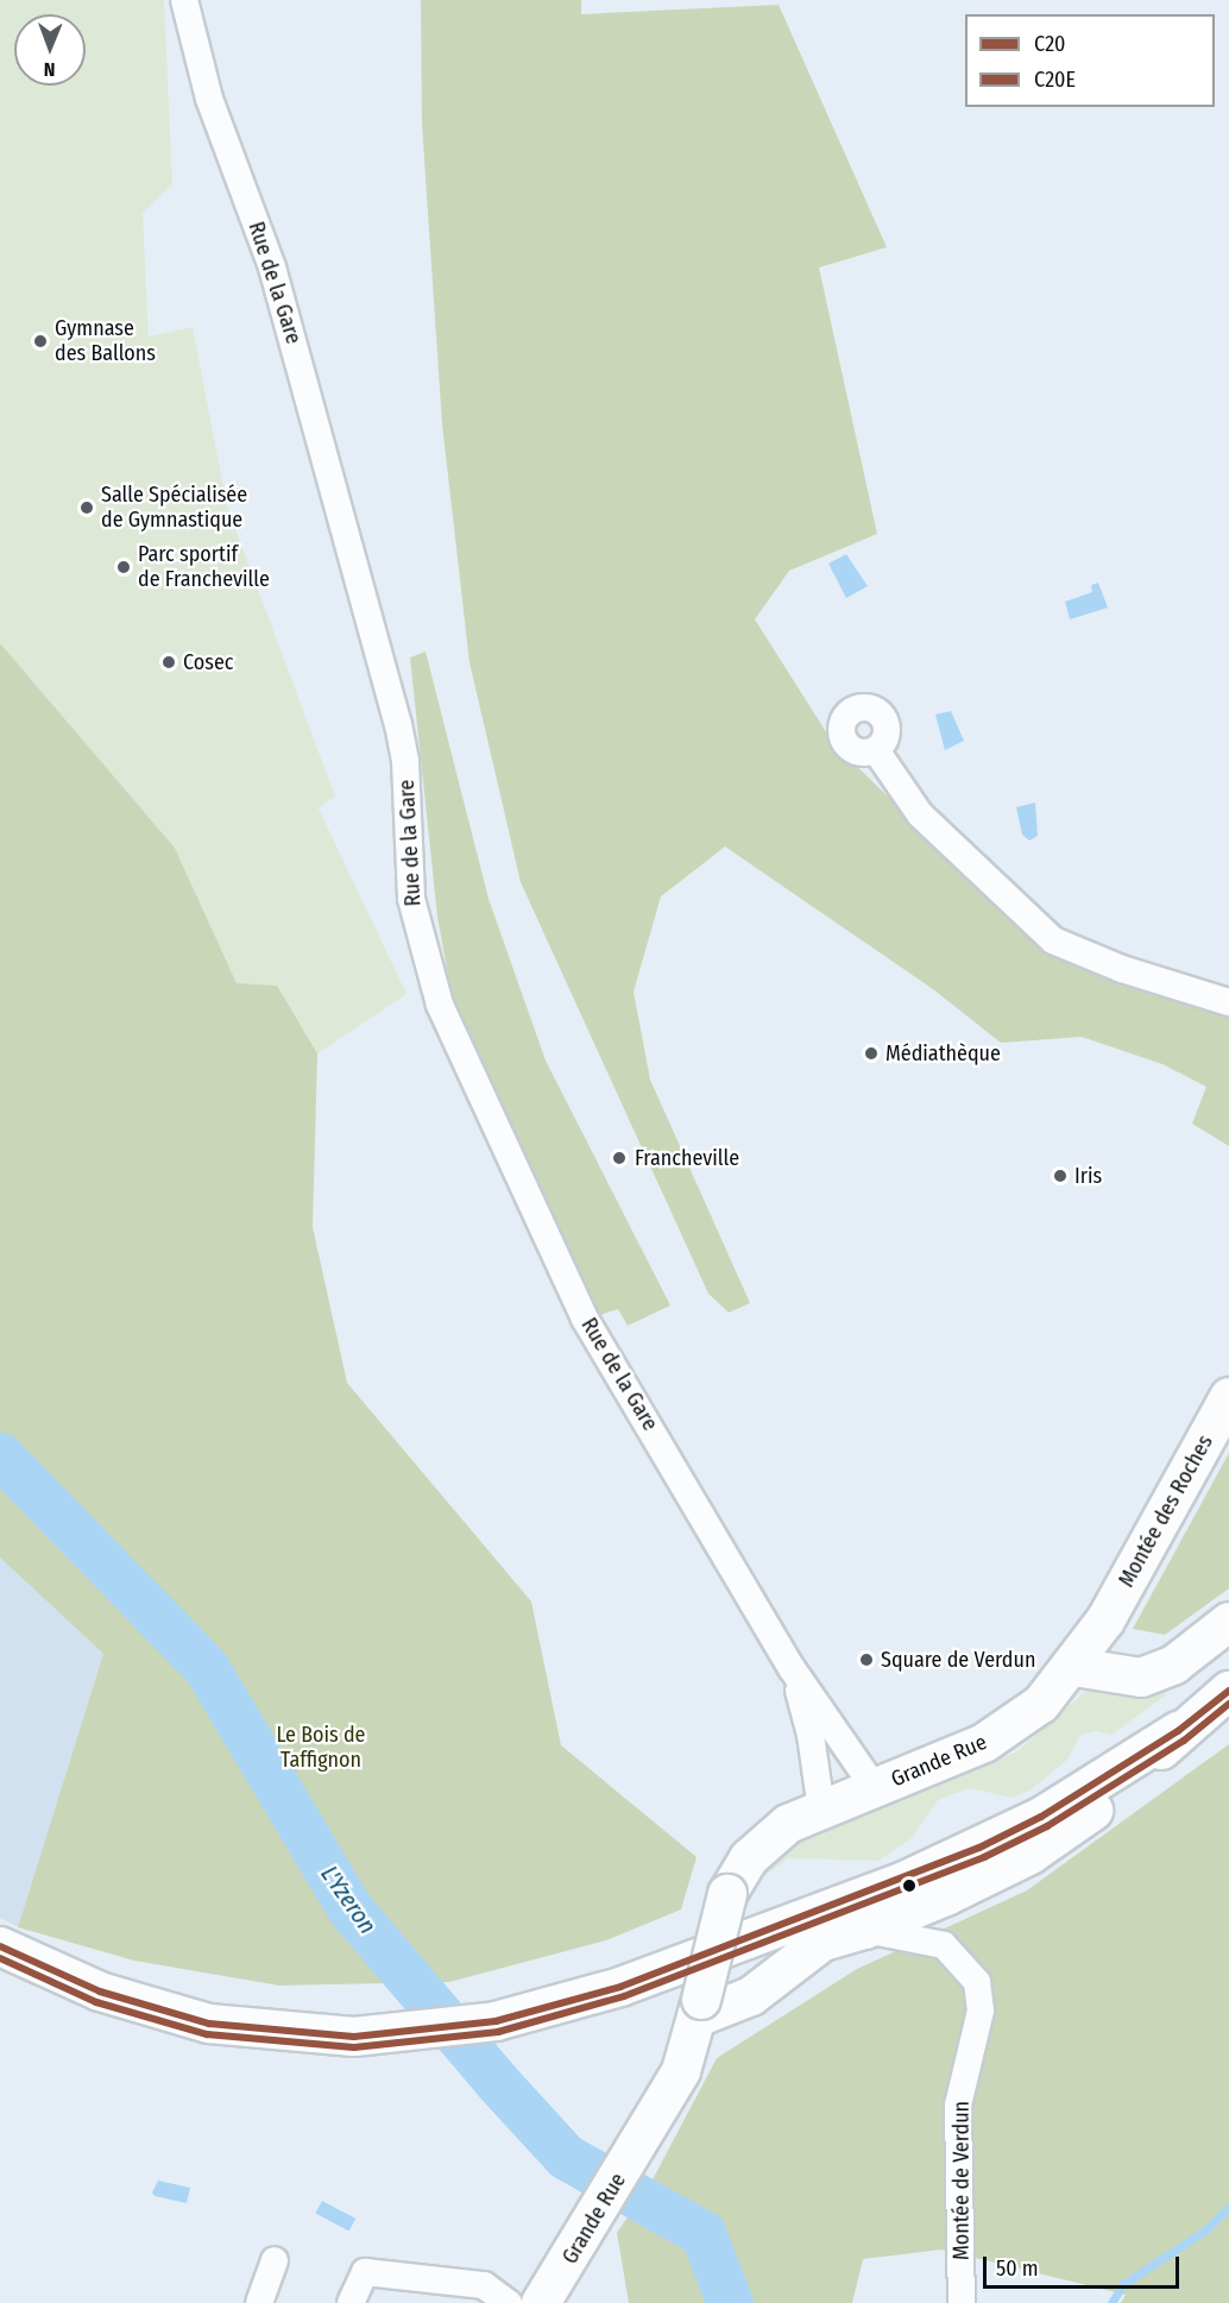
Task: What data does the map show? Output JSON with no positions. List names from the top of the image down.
{
  "streets": {
    "street": [
      "Rue de la Gare",
      "Montée des Roches",
      "Grande Rue",
      "Montée de Verdun"
    ]
  },
  "crossings": [
    ["Rue de la Gare", "Grande Rue"],
    ["Montée des Roches", "Grande Rue"]
  ],
  "water": ["L'Yzeron"],
  "parks": ["Le Bois de Taffignon"],
  "places": [
    "Gymnase des Ballons",
    "Salle Spécialisée de Gymnastique",
    "Parc sportif de Francheville",
    "Cosec",
    "Médiathèque",
    "Francheville",
    "Iris",
    "Square de Verdun"
  ],
  "lines": ["transit line C20", "transit line C20E"],
  "legend": ["C20", "C20E"],
  "scale_bar": "50 m",
  "north": "bottom"
}
